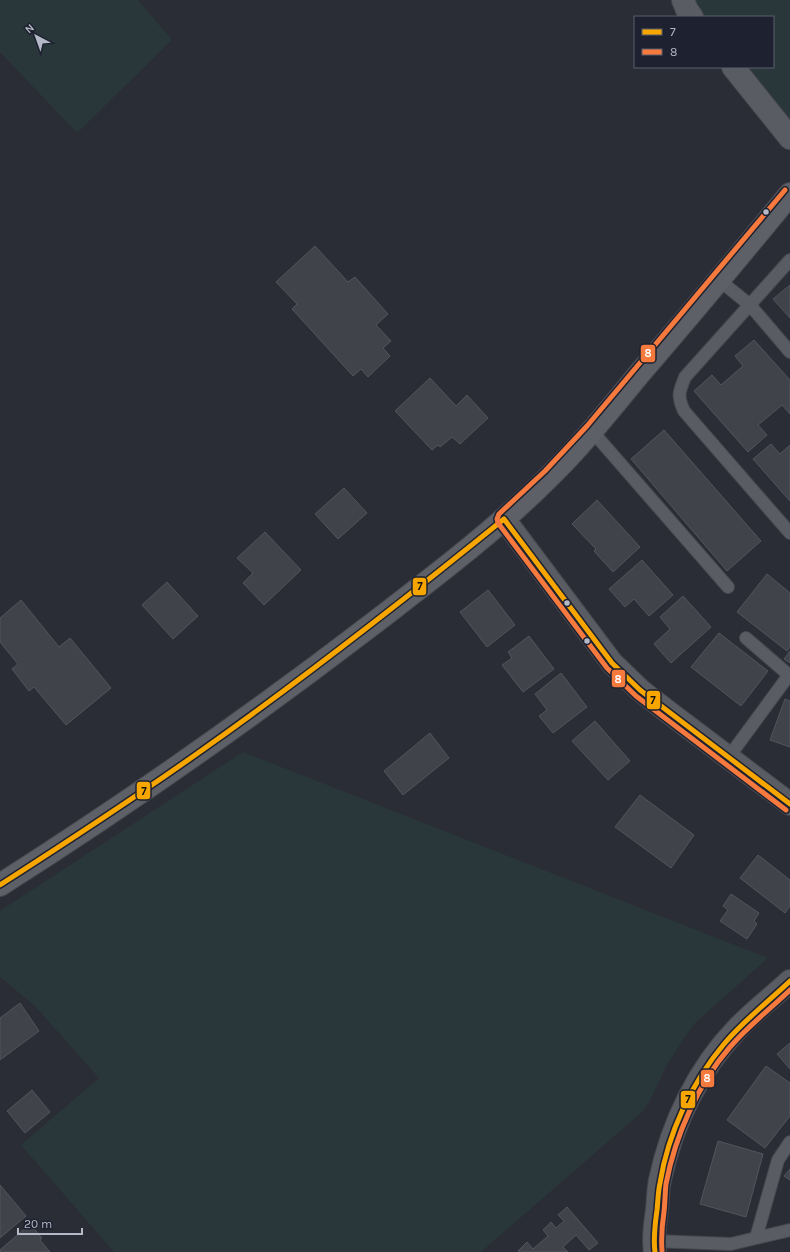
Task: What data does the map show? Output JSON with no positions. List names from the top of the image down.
{
  "lines": ["transit line 8", "transit line 7"],
  "legend": ["7", "8"],
  "scale_bar": "20 m",
  "north": "top left"
}
